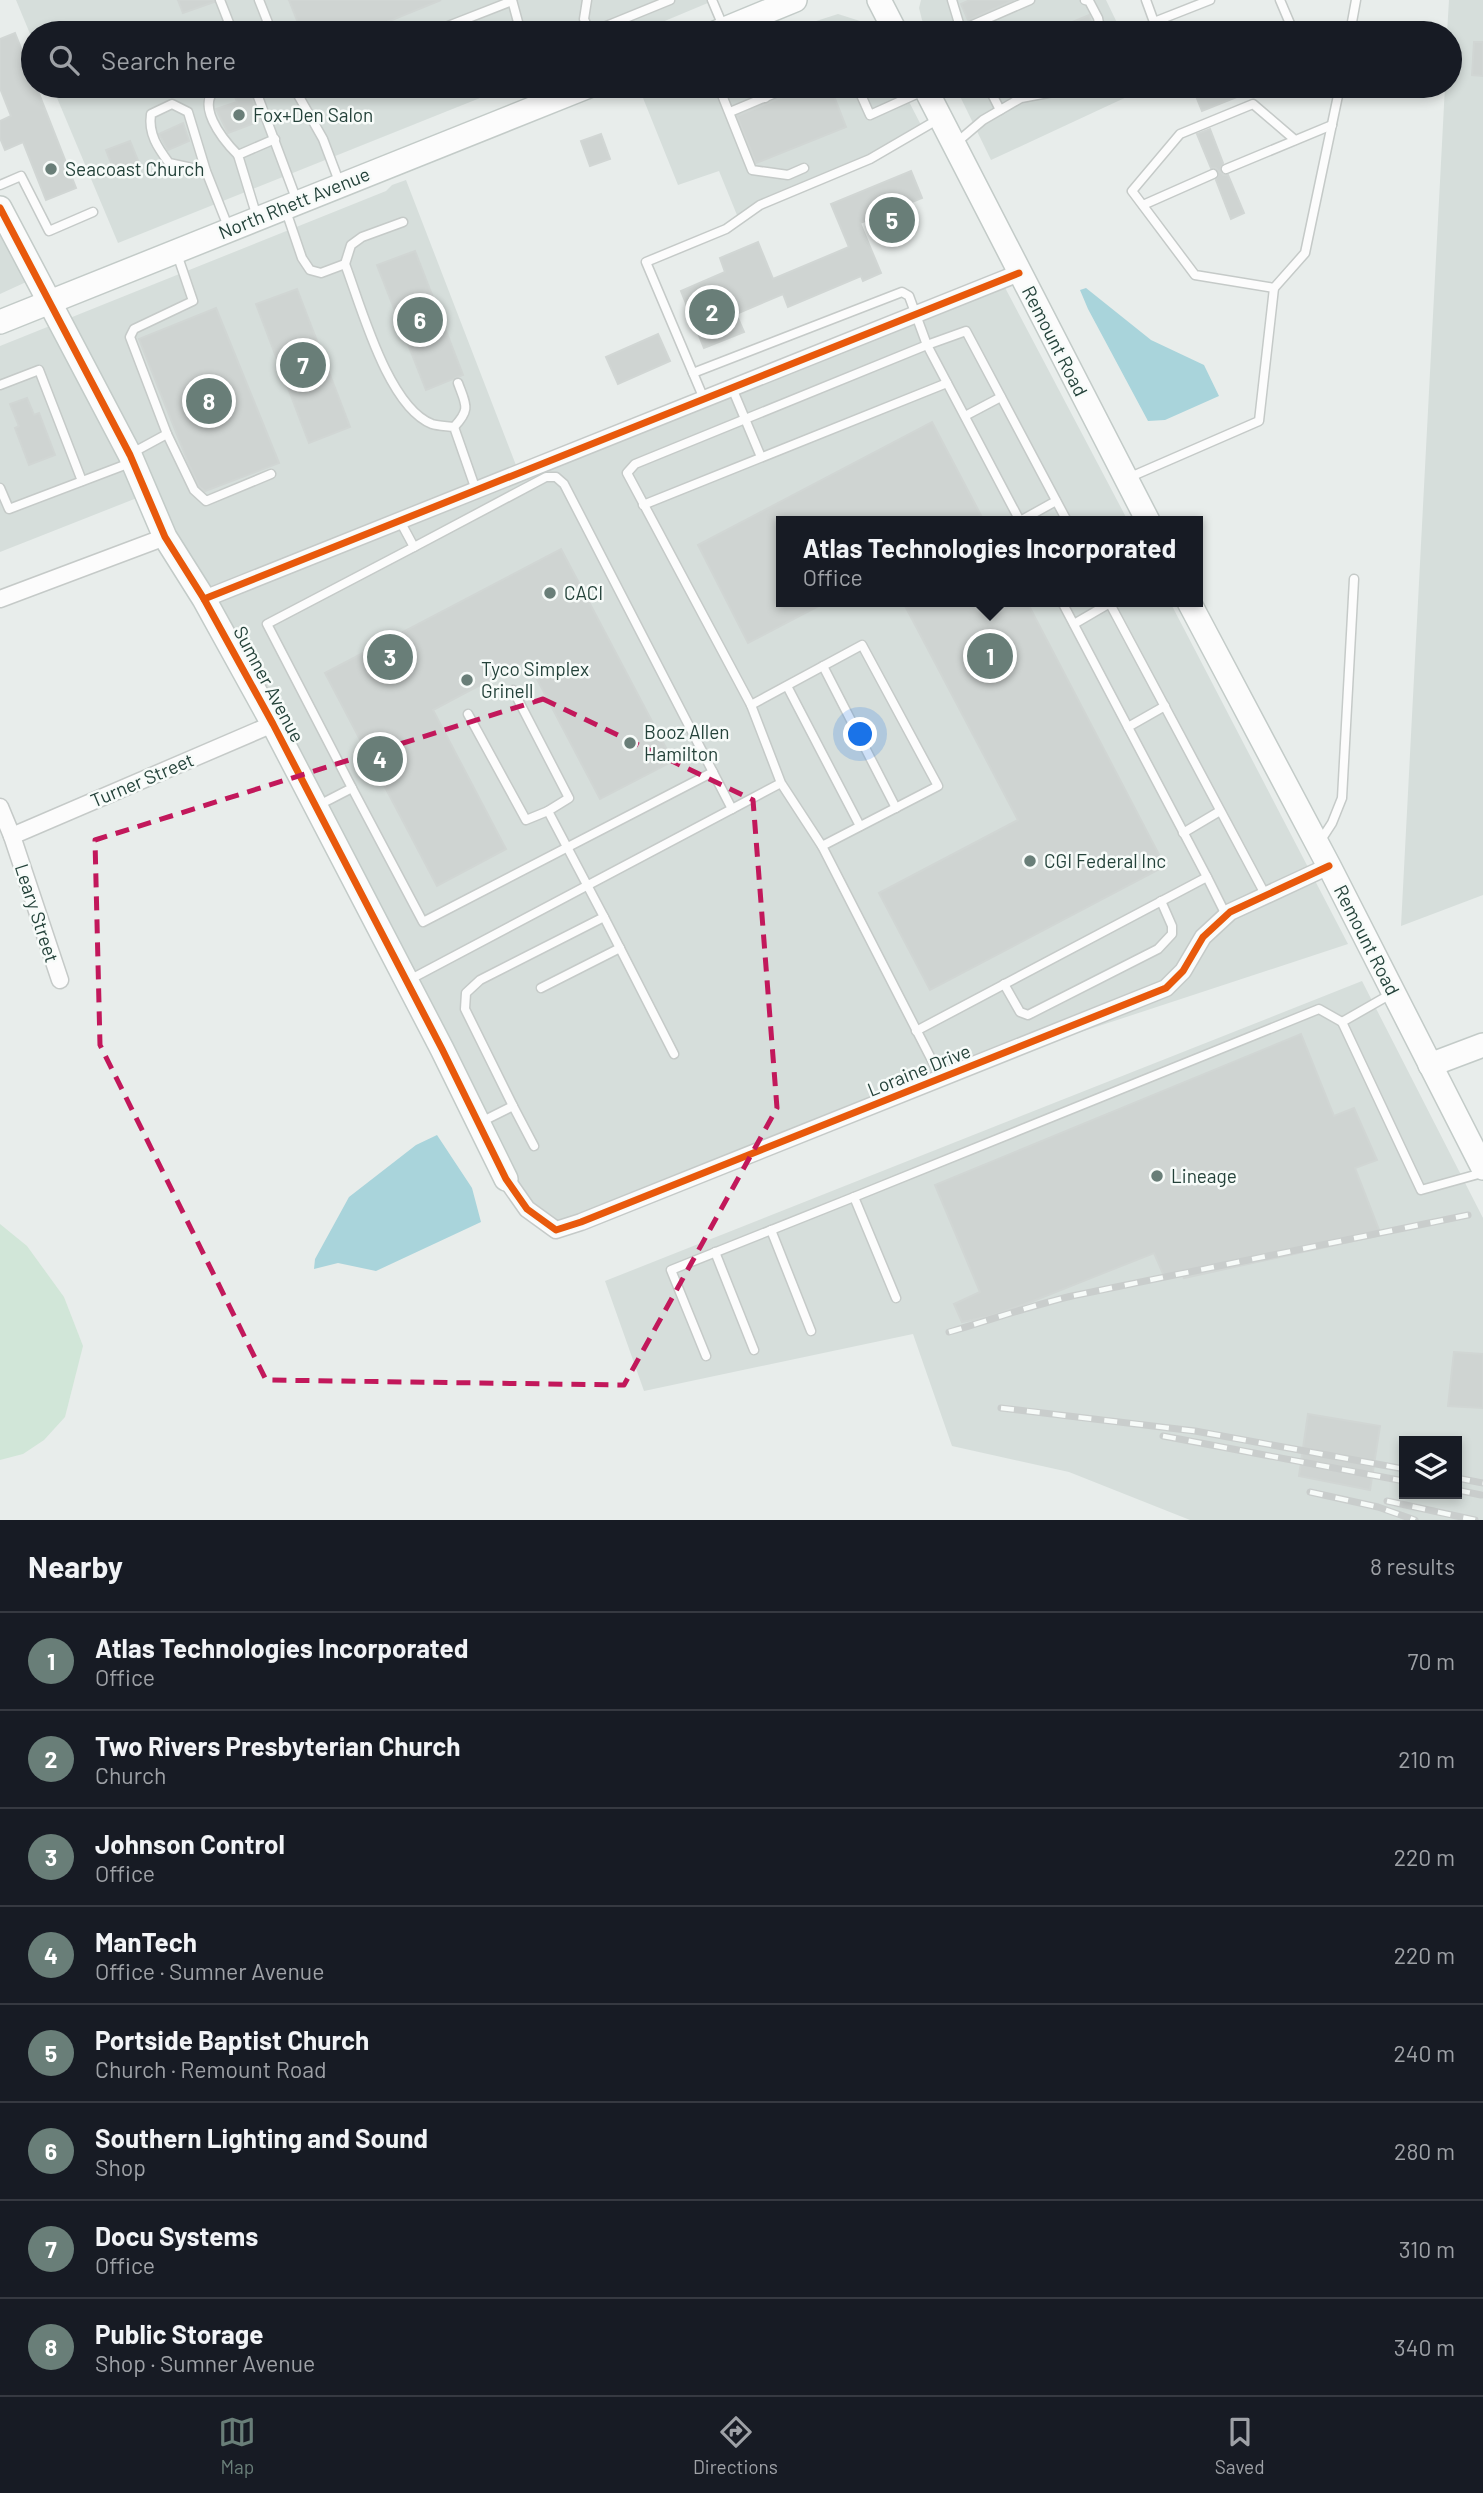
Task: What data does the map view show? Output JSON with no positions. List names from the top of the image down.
{
  "streets": {
    "main road": ["North Rhett Avenue", "Remount Road", "Sumner Avenue"],
    "street": ["Turner Street", "Leary Street", "Loraine Drive"]
  },
  "crossings": [
    ["North Rhett Avenue", "Sumner Avenue"],
    ["Remount Road", "Loraine Drive"],
    ["Sumner Avenue", "Turner Street"],
    ["Sumner Avenue", "Loraine Drive"],
    ["Turner Street", "Leary Street"]
  ],
  "places": [
    "Fox+Den Salon",
    "Seacoast Church",
    "CACI",
    "Tyco Simplex Grinell",
    "Booz Allen Hamilton",
    "CGI Federal Inc",
    "Lineage"
  ],
  "page": {
    "search": "Search here",
    "pins": [
      "5",
      "2",
      "6",
      "7",
      "8",
      "1",
      "3",
      "4"
    ],
    "popup": ["Atlas Technologies Incorporated", "Office"],
    "heading": ["Nearby", "8 results"],
    "list": [
      {
        "mark": "1",
        "name": "Atlas Technologies Incorporated",
        "note": "Office",
        "value": "70 m"
      },
      {
        "mark": "2",
        "name": "Two Rivers Presbyterian Church",
        "note": "Church",
        "value": "210 m"
      },
      {
        "mark": "3",
        "name": "Johnson Control",
        "note": "Office",
        "value": "220 m"
      },
      {
        "mark": "4",
        "name": "ManTech",
        "note": "Office · Sumner Avenue",
        "value": "220 m"
      },
      {
        "mark": "5",
        "name": "Portside Baptist Church",
        "note": "Church · Remount Road",
        "value": "240 m"
      },
      {
        "mark": "6",
        "name": "Southern Lighting and Sound",
        "note": "Shop",
        "value": "280 m"
      },
      {
        "mark": "7",
        "name": "Docu Systems",
        "note": "Office",
        "value": "310 m"
      },
      {
        "mark": "8",
        "name": "Public Storage",
        "note": "Shop · Sumner Avenue",
        "value": "340 m"
      }
    ],
    "nav": ["Map", "Directions", "Saved"]
  }
}
